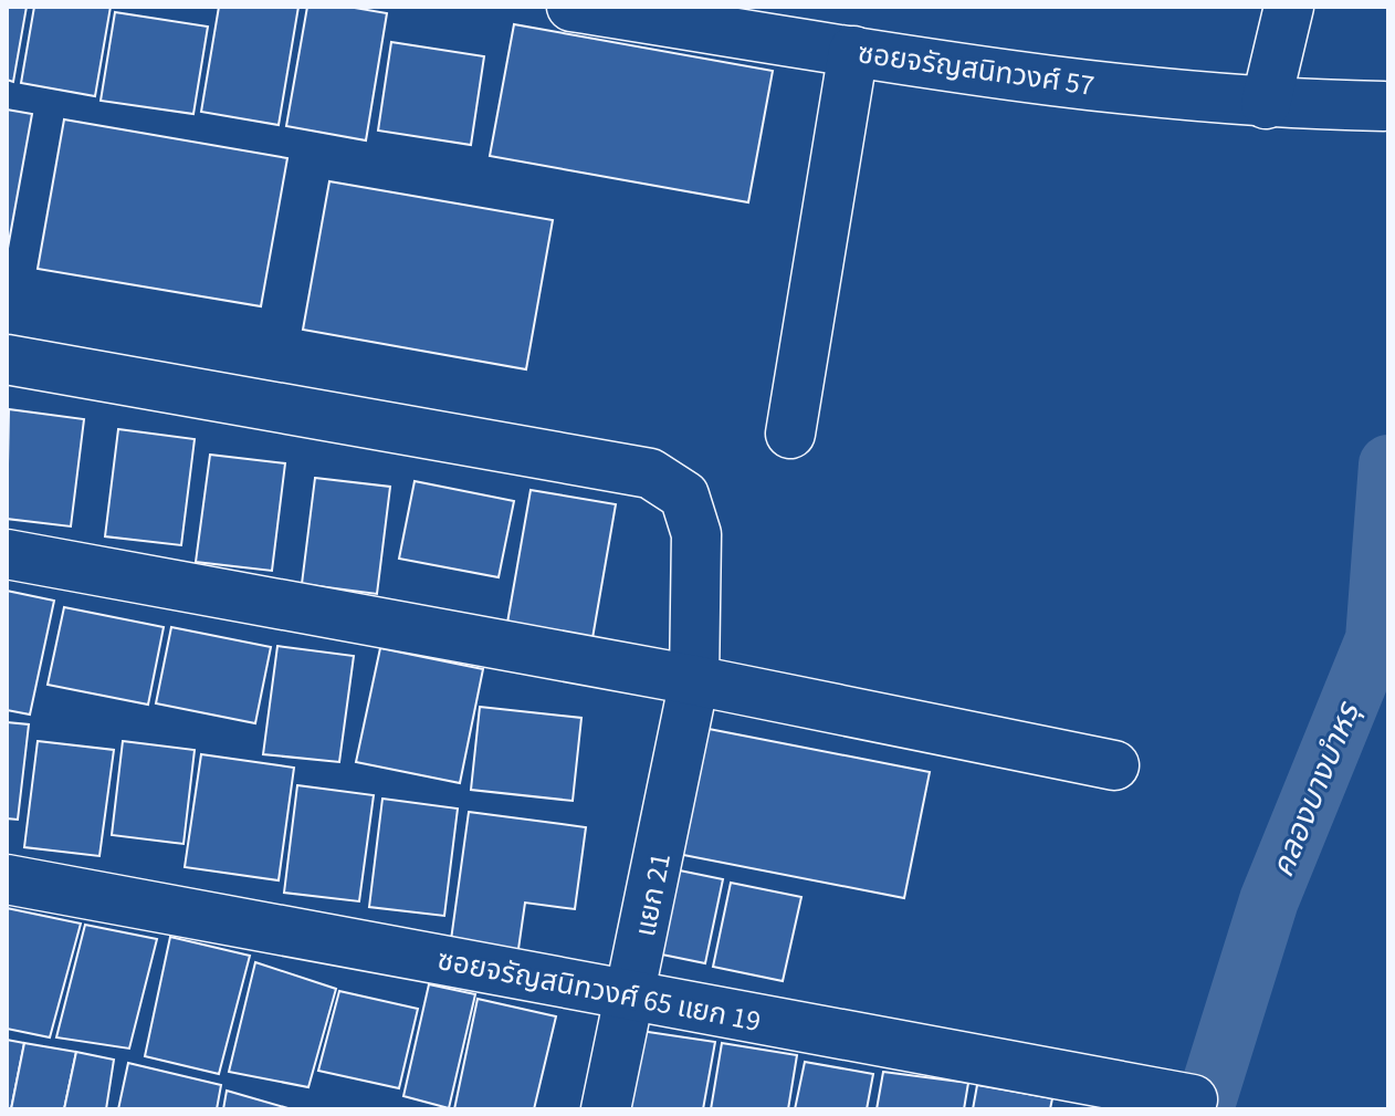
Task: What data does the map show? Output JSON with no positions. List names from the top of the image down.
{
  "streets": {
    "street": ["ซอยจรัญสนิทวงศ์ 57", "แยก 21", "ซอยจรัญสนิทวงศ์ 65 แยก 19"]
  },
  "crossings": [
    ["แยก 21", "ซอยจรัญสนิทวงศ์ 65 แยก 19"]
  ],
  "water": ["คลองบางบำหรุ"]
}
